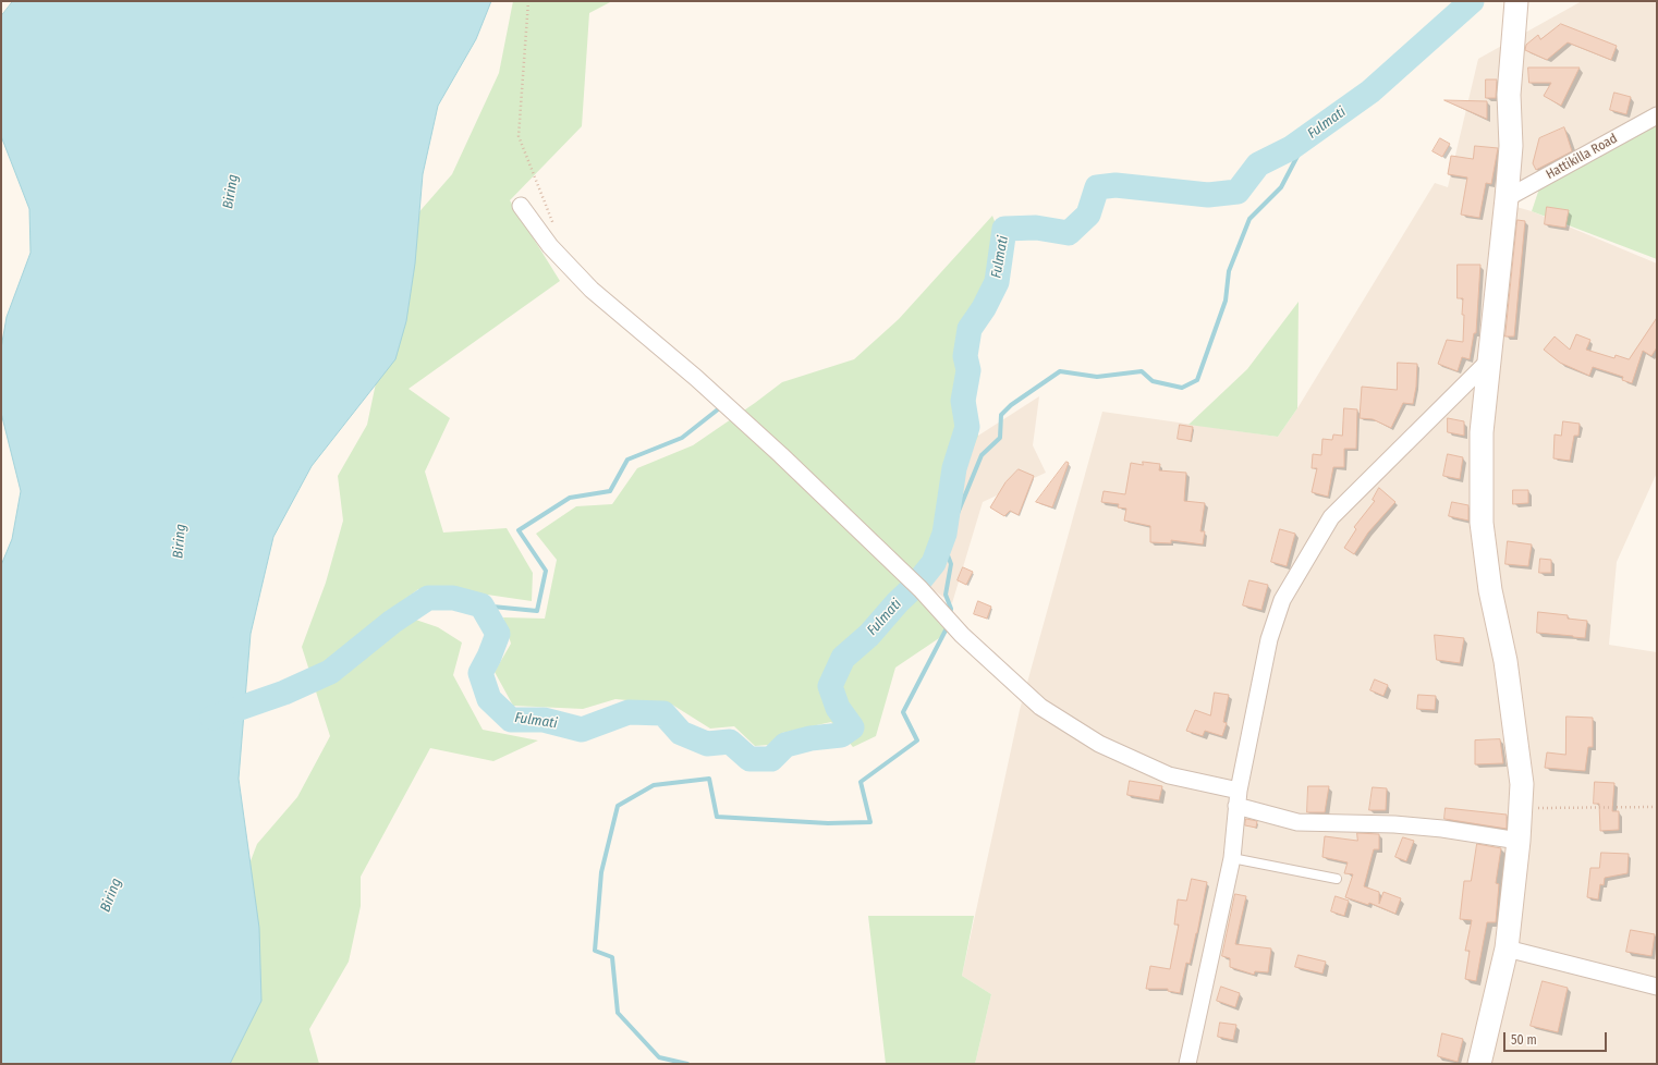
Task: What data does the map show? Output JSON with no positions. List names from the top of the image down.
{
  "streets": {
    "street": ["Hattikilla Road"]
  },
  "water": ["Fulmati", "Biring"],
  "scale_bar": "50 m"
}
